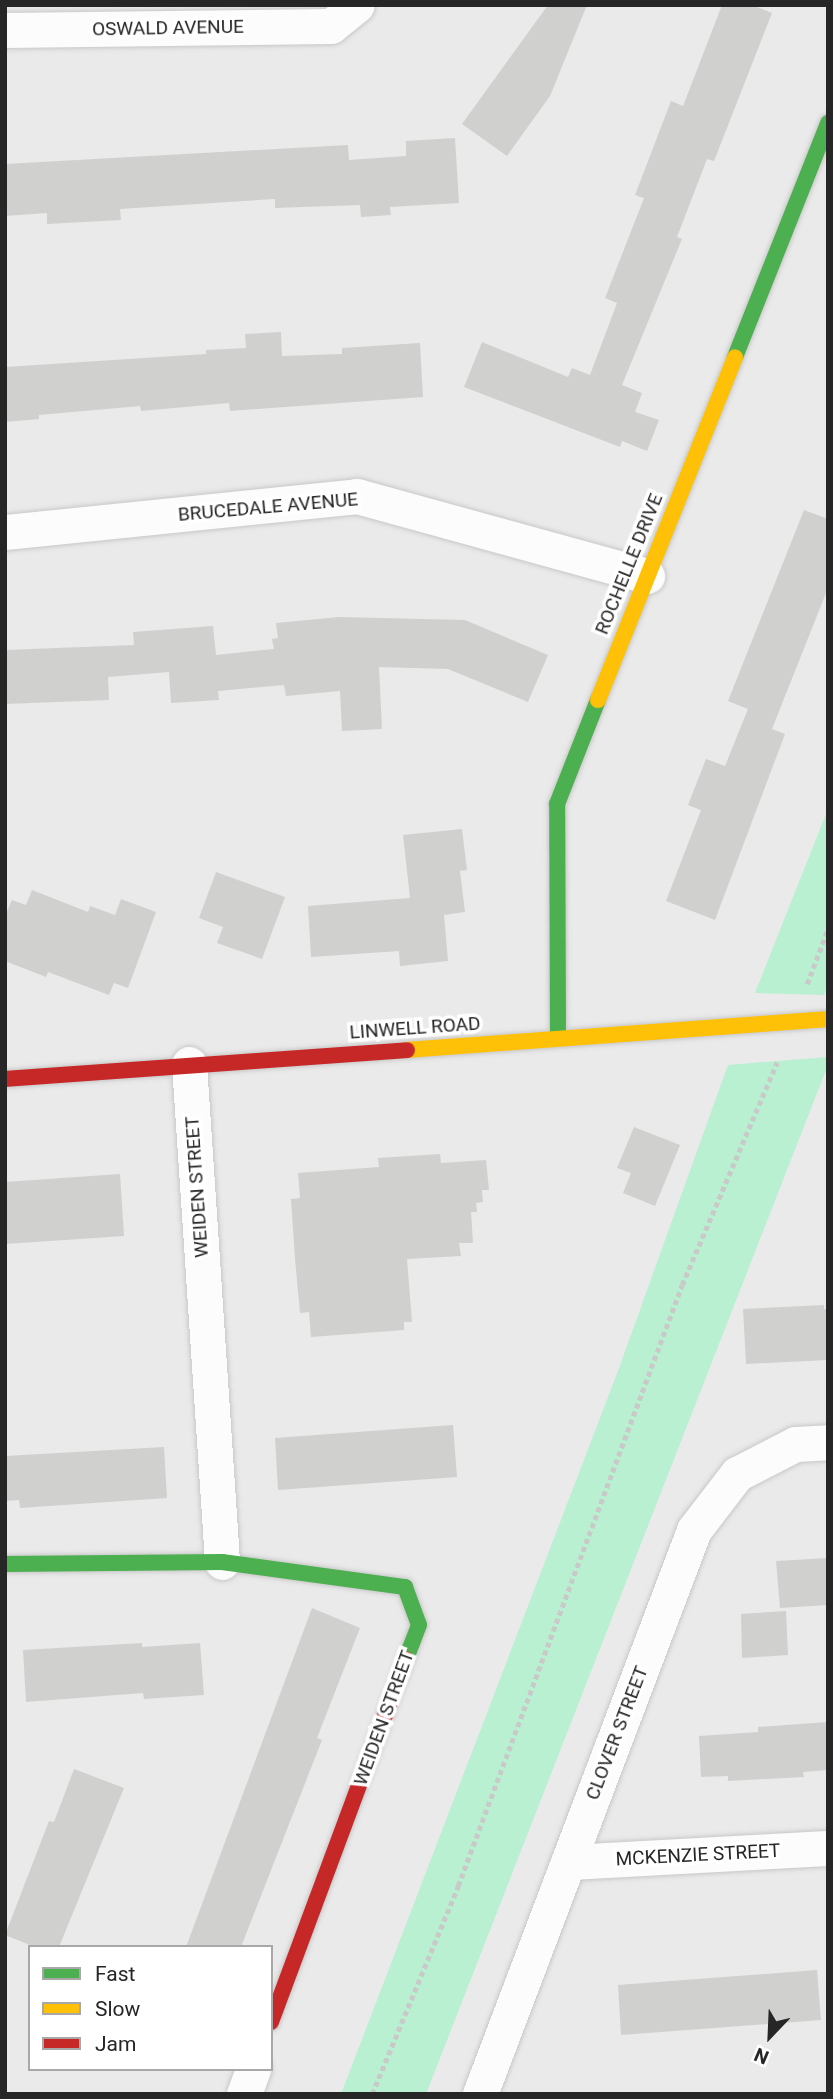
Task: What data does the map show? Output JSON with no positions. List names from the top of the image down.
{
  "streets": {
    "street": [
      "OSWALD AVENUE",
      "BRUCEDALE AVENUE",
      "ROCHELLE DRIVE",
      "LINWELL ROAD",
      "WEIDEN STREET",
      "CLOVER STREET",
      "MCKENZIE STREET"
    ]
  },
  "crossings": [
    ["BRUCEDALE AVENUE", "ROCHELLE DRIVE"],
    ["ROCHELLE DRIVE", "LINWELL ROAD"],
    ["LINWELL ROAD", "WEIDEN STREET"],
    ["CLOVER STREET", "MCKENZIE STREET"]
  ],
  "legend": ["Fast", "Slow", "Jam"],
  "north": "bottom left"
}
